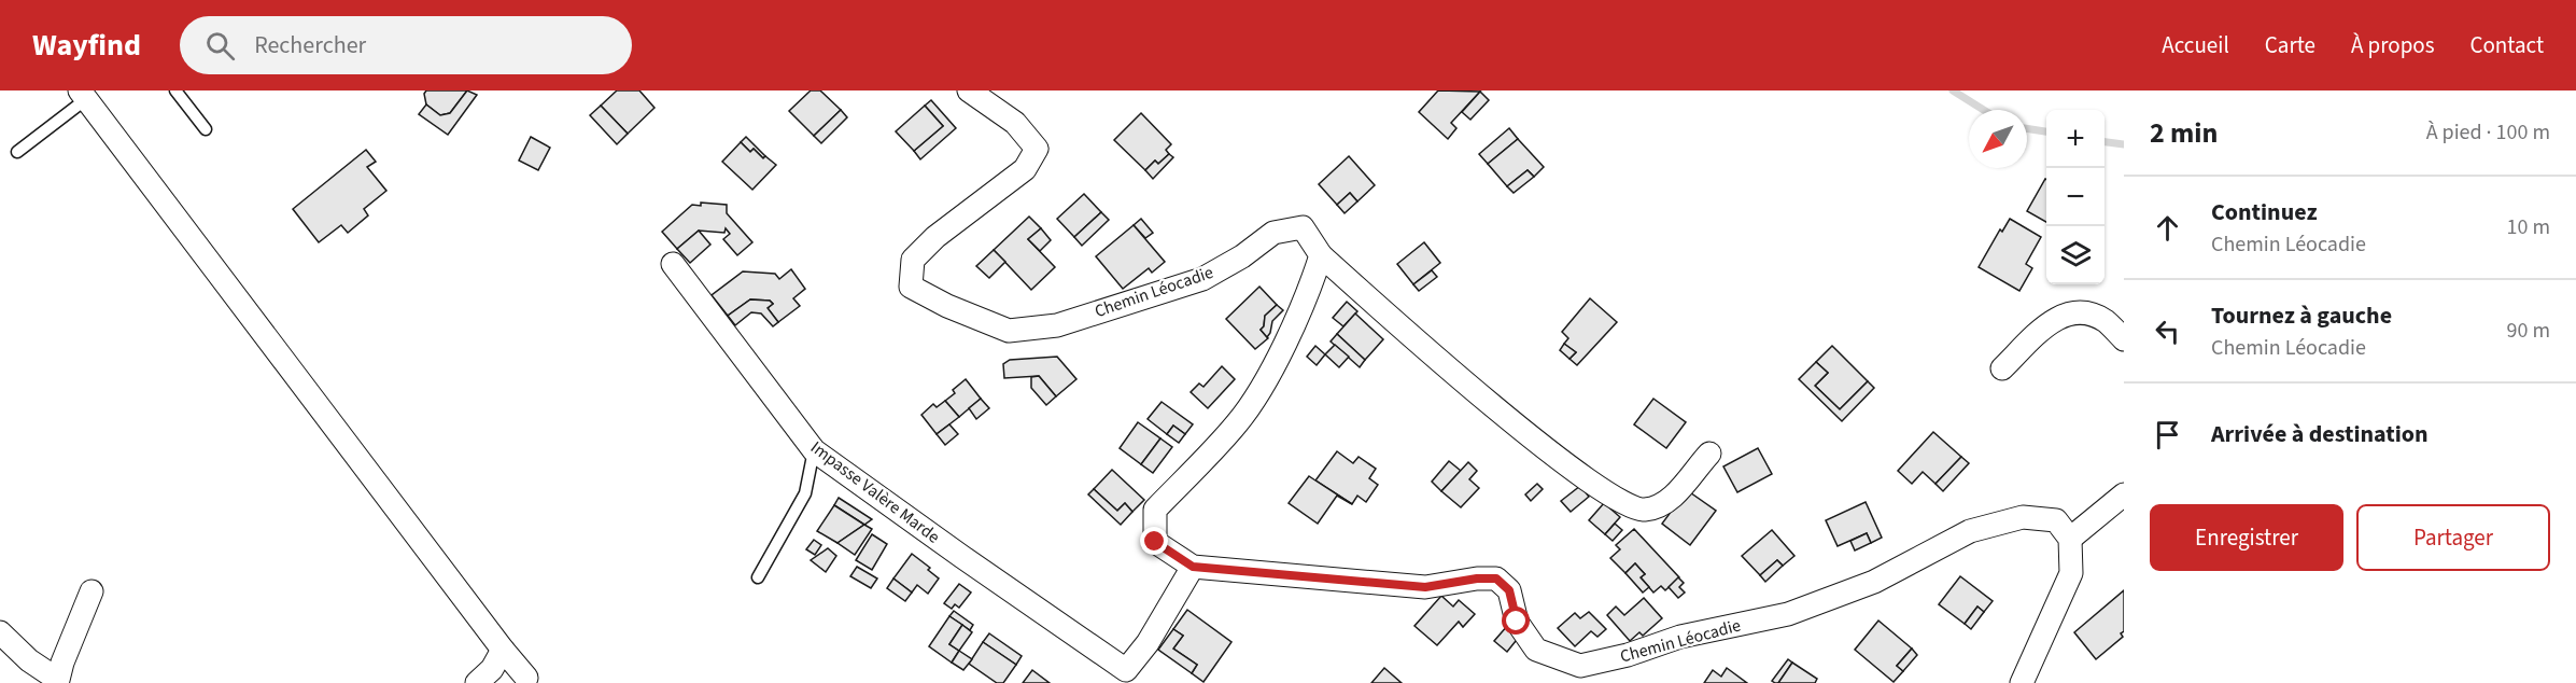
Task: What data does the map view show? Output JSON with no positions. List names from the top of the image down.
{
  "streets": {
    "street": ["Chemin Léocadie", "Impasse Valère Marde"]
  },
  "crossings": [
    ["Chemin Léocadie", "Impasse Valère Marde"]
  ],
  "north": "bottom left",
  "page": {
    "header": "Wayfind",
    "search": "Rechercher",
    "nav": [
      "Accueil",
      "Carte",
      "À propos",
      "Contact"
    ],
    "heading": ["2 min", "À pied · 100 m"],
    "map_buttons": ["+", "−"],
    "list": [
      ["Continuez", "Chemin Léocadie", "10 m"],
      ["Tournez à gauche", "Chemin Léocadie", "90 m"],
      "Arrivée à destination"
    ],
    "buttons": ["Enregistrer", "Partager"]
  }
}
